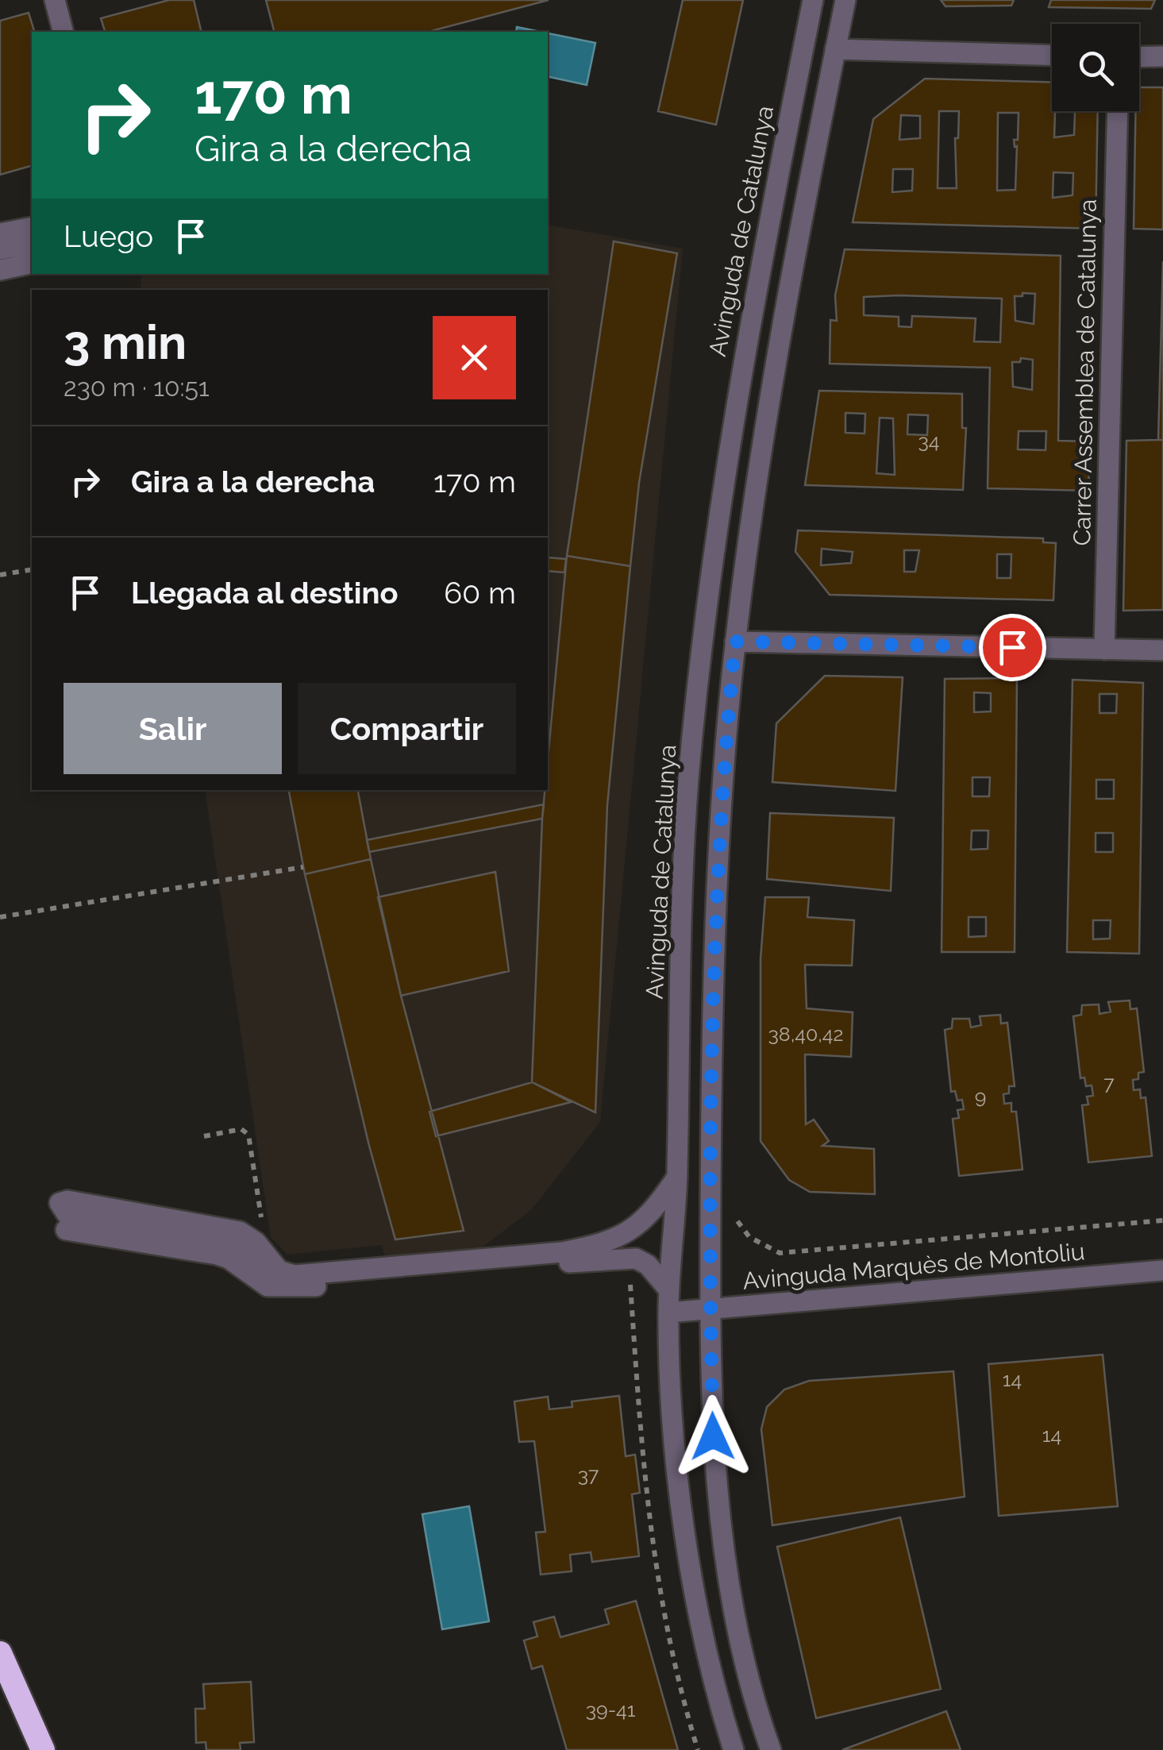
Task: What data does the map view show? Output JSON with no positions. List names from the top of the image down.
{
  "streets": {
    "street": ["Avinguda de Catalunya", "Carrer Assemblea de Catalunya", "Avinguda Marquès de Montoliu"]
  },
  "crossings": [
    ["Avinguda de Catalunya", "Avinguda Marquès de Montoliu"]
  ],
  "house_numbers": [
    "34",
    "38,40,42",
    "7",
    "9",
    "14",
    "14",
    "37",
    "39-41"
  ],
  "page": {
    "turn": ["170 m", "Gira a la derecha"],
    "then": "Luego",
    "heading": ["3 min", "230 m · 10:51"],
    "list": [
      {
        "name": "Gira a la derecha",
        "value": "170 m"
      },
      {
        "name": "Llegada al destino",
        "value": "60 m"
      }
    ],
    "buttons": ["Salir", "Compartir"]
  }
}
